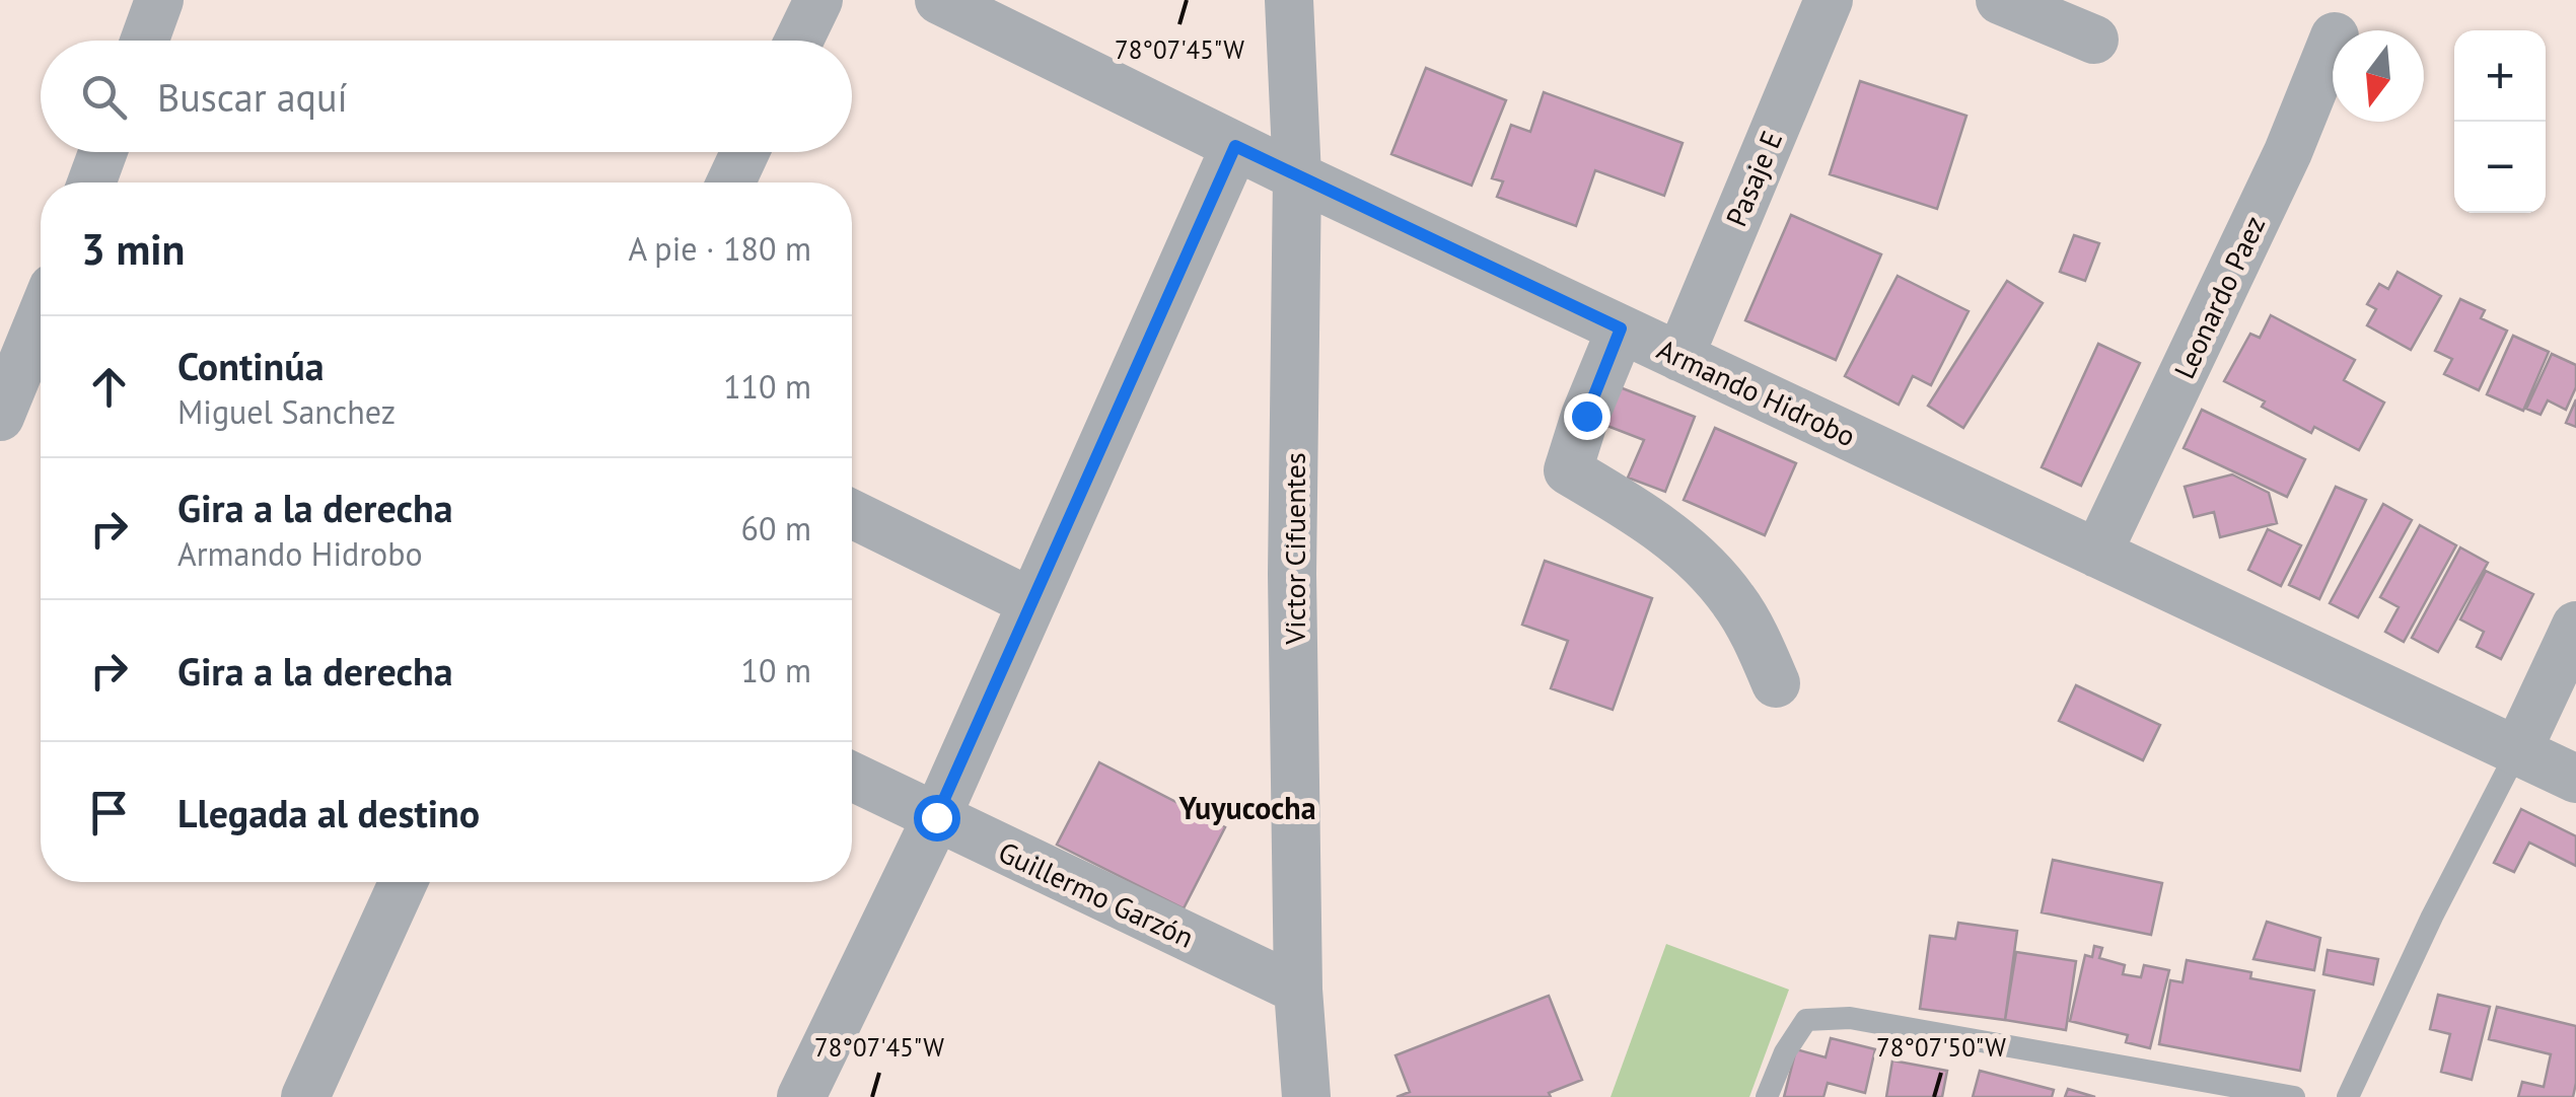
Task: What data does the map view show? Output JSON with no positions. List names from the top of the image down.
{
  "streets": {
    "street": [
      "Pasaje E",
      "Leonardo Paez",
      "Armando Hidrobo",
      "Victor Cifuentes",
      "Guillermo Garzón"
    ]
  },
  "crossings": [
    ["Pasaje E", "Armando Hidrobo"],
    ["Leonardo Paez", "Armando Hidrobo"],
    ["Armando Hidrobo", "Victor Cifuentes"],
    ["Victor Cifuentes", "Guillermo Garzón"]
  ],
  "districts": ["Yuyucocha"],
  "north": "bottom",
  "page": {
    "map_buttons": ["+", "−"],
    "search": "Buscar aquí",
    "heading": ["3 min", "A pie · 180 m"],
    "list": [
      ["Continúa", "Miguel Sanchez", "110 m"],
      ["Gira a la derecha", "Armando Hidrobo", "60 m"],
      ["Gira a la derecha", "10 m"],
      "Llegada al destino"
    ]
  },
  "coordinates": ["78°07'45\"W", "78°07'50\"W"]
}
